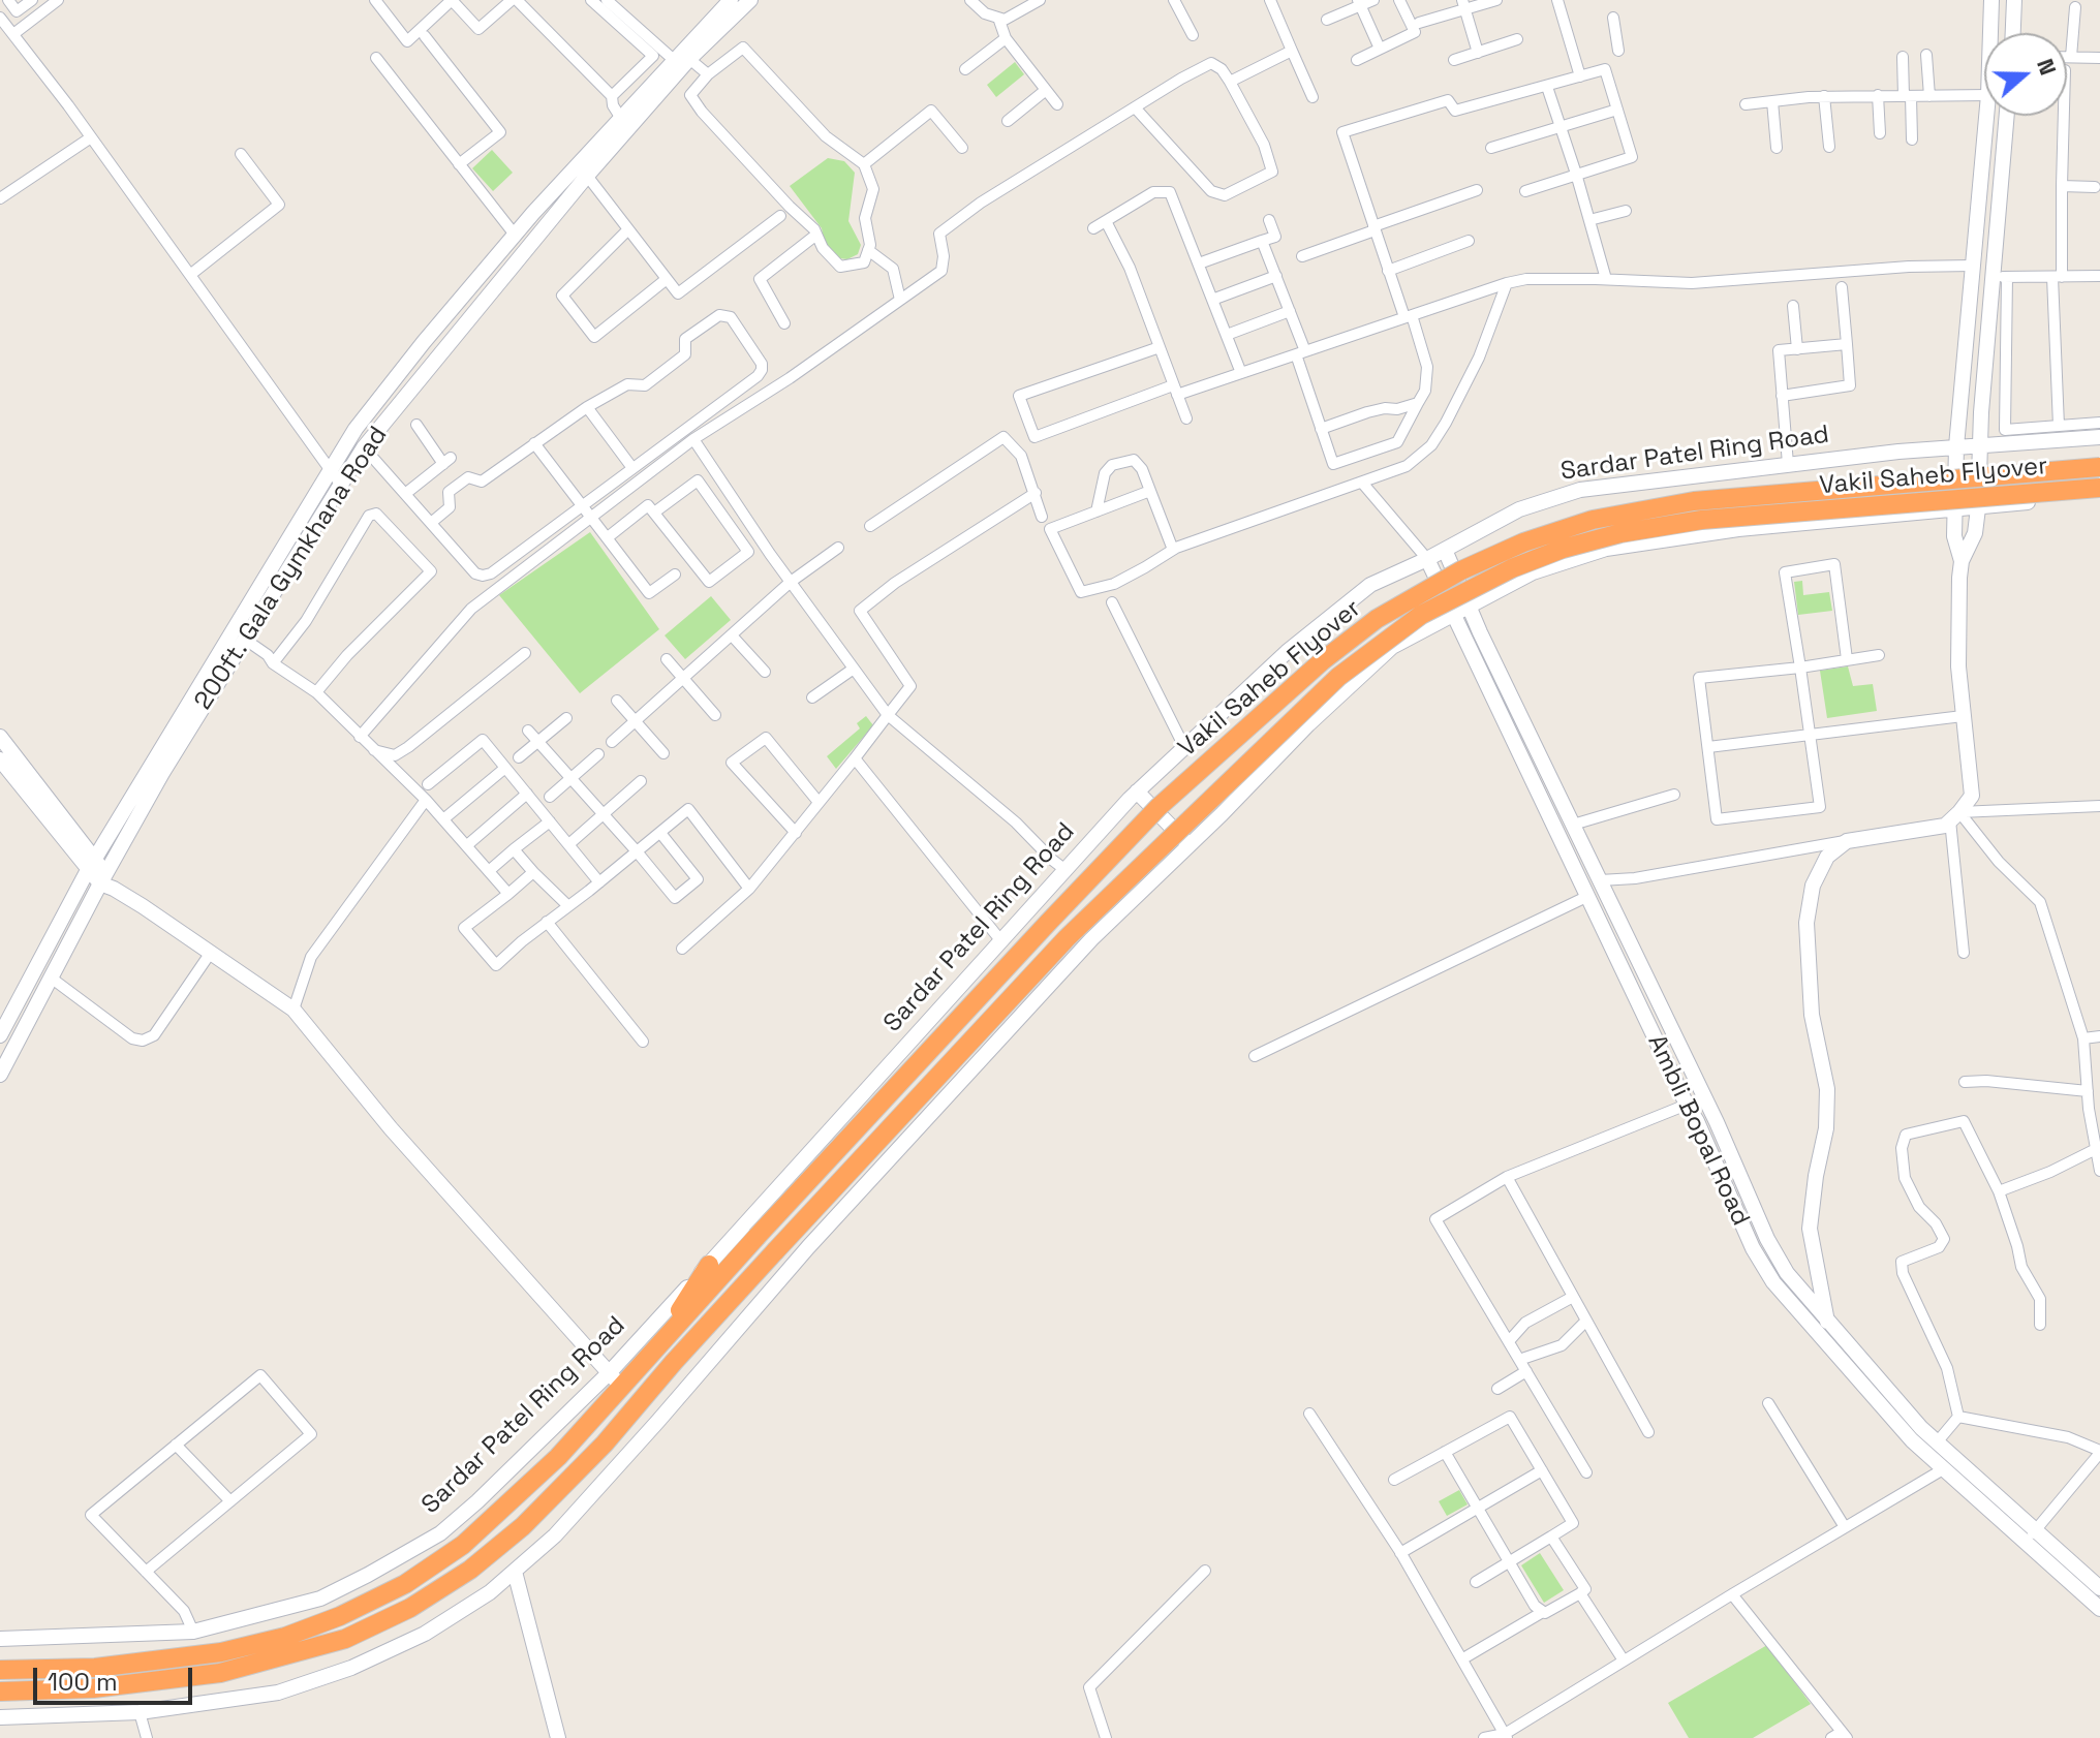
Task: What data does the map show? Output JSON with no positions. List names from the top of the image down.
{
  "streets": {
    "highway": ["Sardar Patel Ring Road", "Vakil Saheb Flyover"],
    "street": ["200ft. Gala Gymkhana Road", "Ambli Bopal Road"]
  },
  "crossings": [
    ["Sardar Patel Ring Road", "Vakil Saheb Flyover"],
    ["Sardar Patel Ring Road", "Ambli Bopal Road"]
  ],
  "scale_bar": "100 m",
  "north": "right"
}
